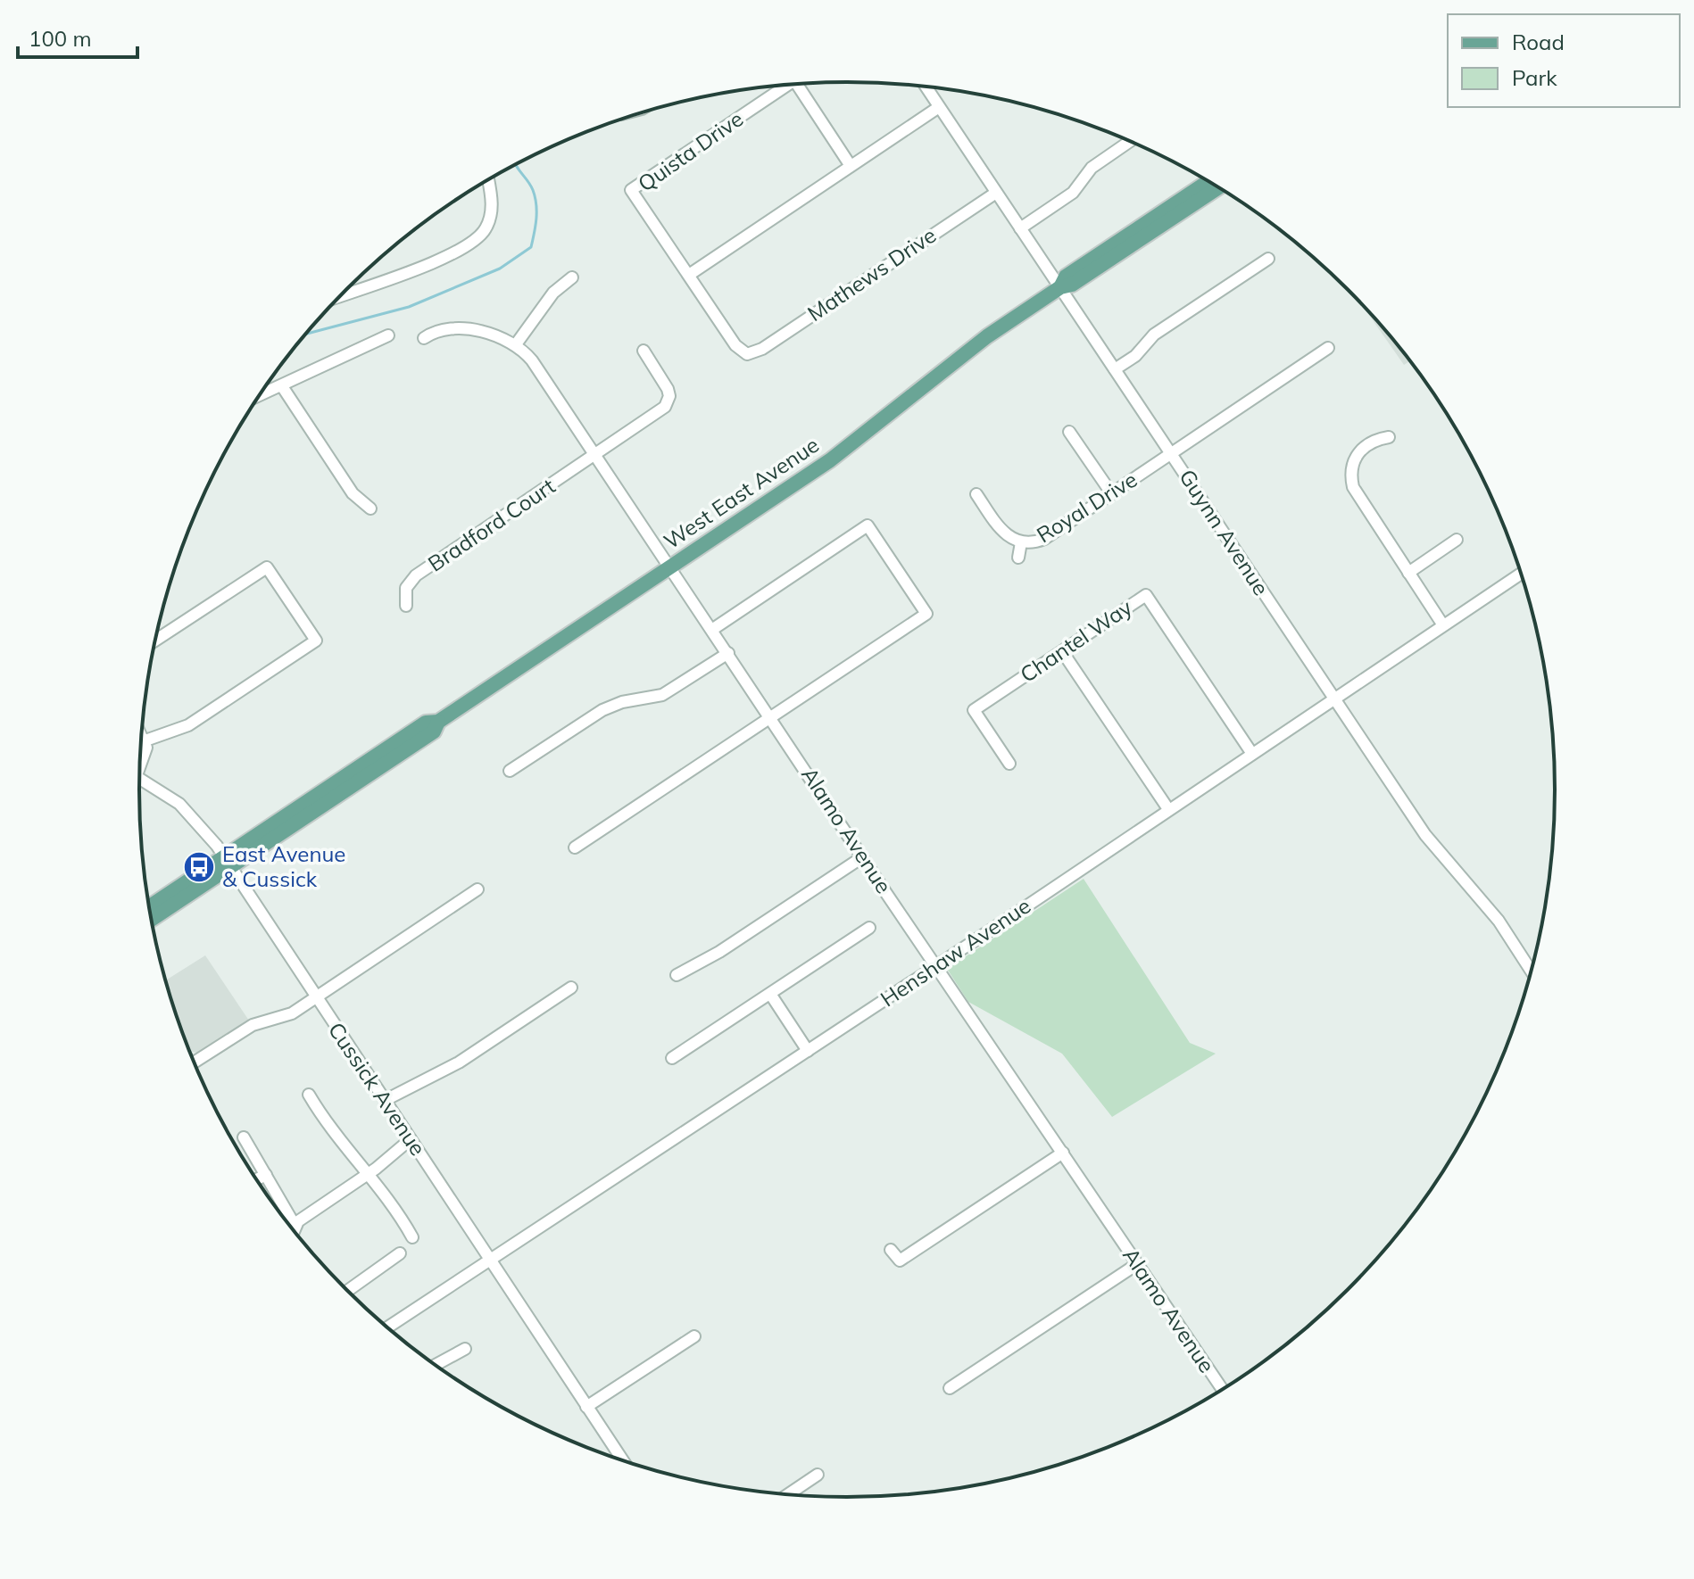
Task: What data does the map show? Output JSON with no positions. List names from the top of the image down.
{
  "streets": {
    "main road": ["West East Avenue"],
    "street": [
      "Quista Drive",
      "Mathews Drive",
      "Royal Drive",
      "Bradford Court",
      "Guynn Avenue",
      "Chantel Way",
      "Alamo Avenue",
      "Henshaw Avenue",
      "Cussick Avenue"
    ]
  },
  "crossings": [
    ["Quista Drive", "Mathews Drive"],
    ["Mathews Drive", "Guynn Avenue"],
    ["West East Avenue", "Guynn Avenue"],
    ["West East Avenue", "Alamo Avenue"],
    ["West East Avenue", "Cussick Avenue"],
    ["Royal Drive", "Guynn Avenue"],
    ["Bradford Court", "Alamo Avenue"],
    ["Guynn Avenue", "Henshaw Avenue"],
    ["Chantel Way", "Henshaw Avenue"],
    ["Alamo Avenue", "Henshaw Avenue"],
    ["Henshaw Avenue", "Cussick Avenue"]
  ],
  "places": {
    "bus stop": ["East Avenue & Cussick"]
  },
  "legend": ["Road", "Park"],
  "scale_bar": "100 m"
}
